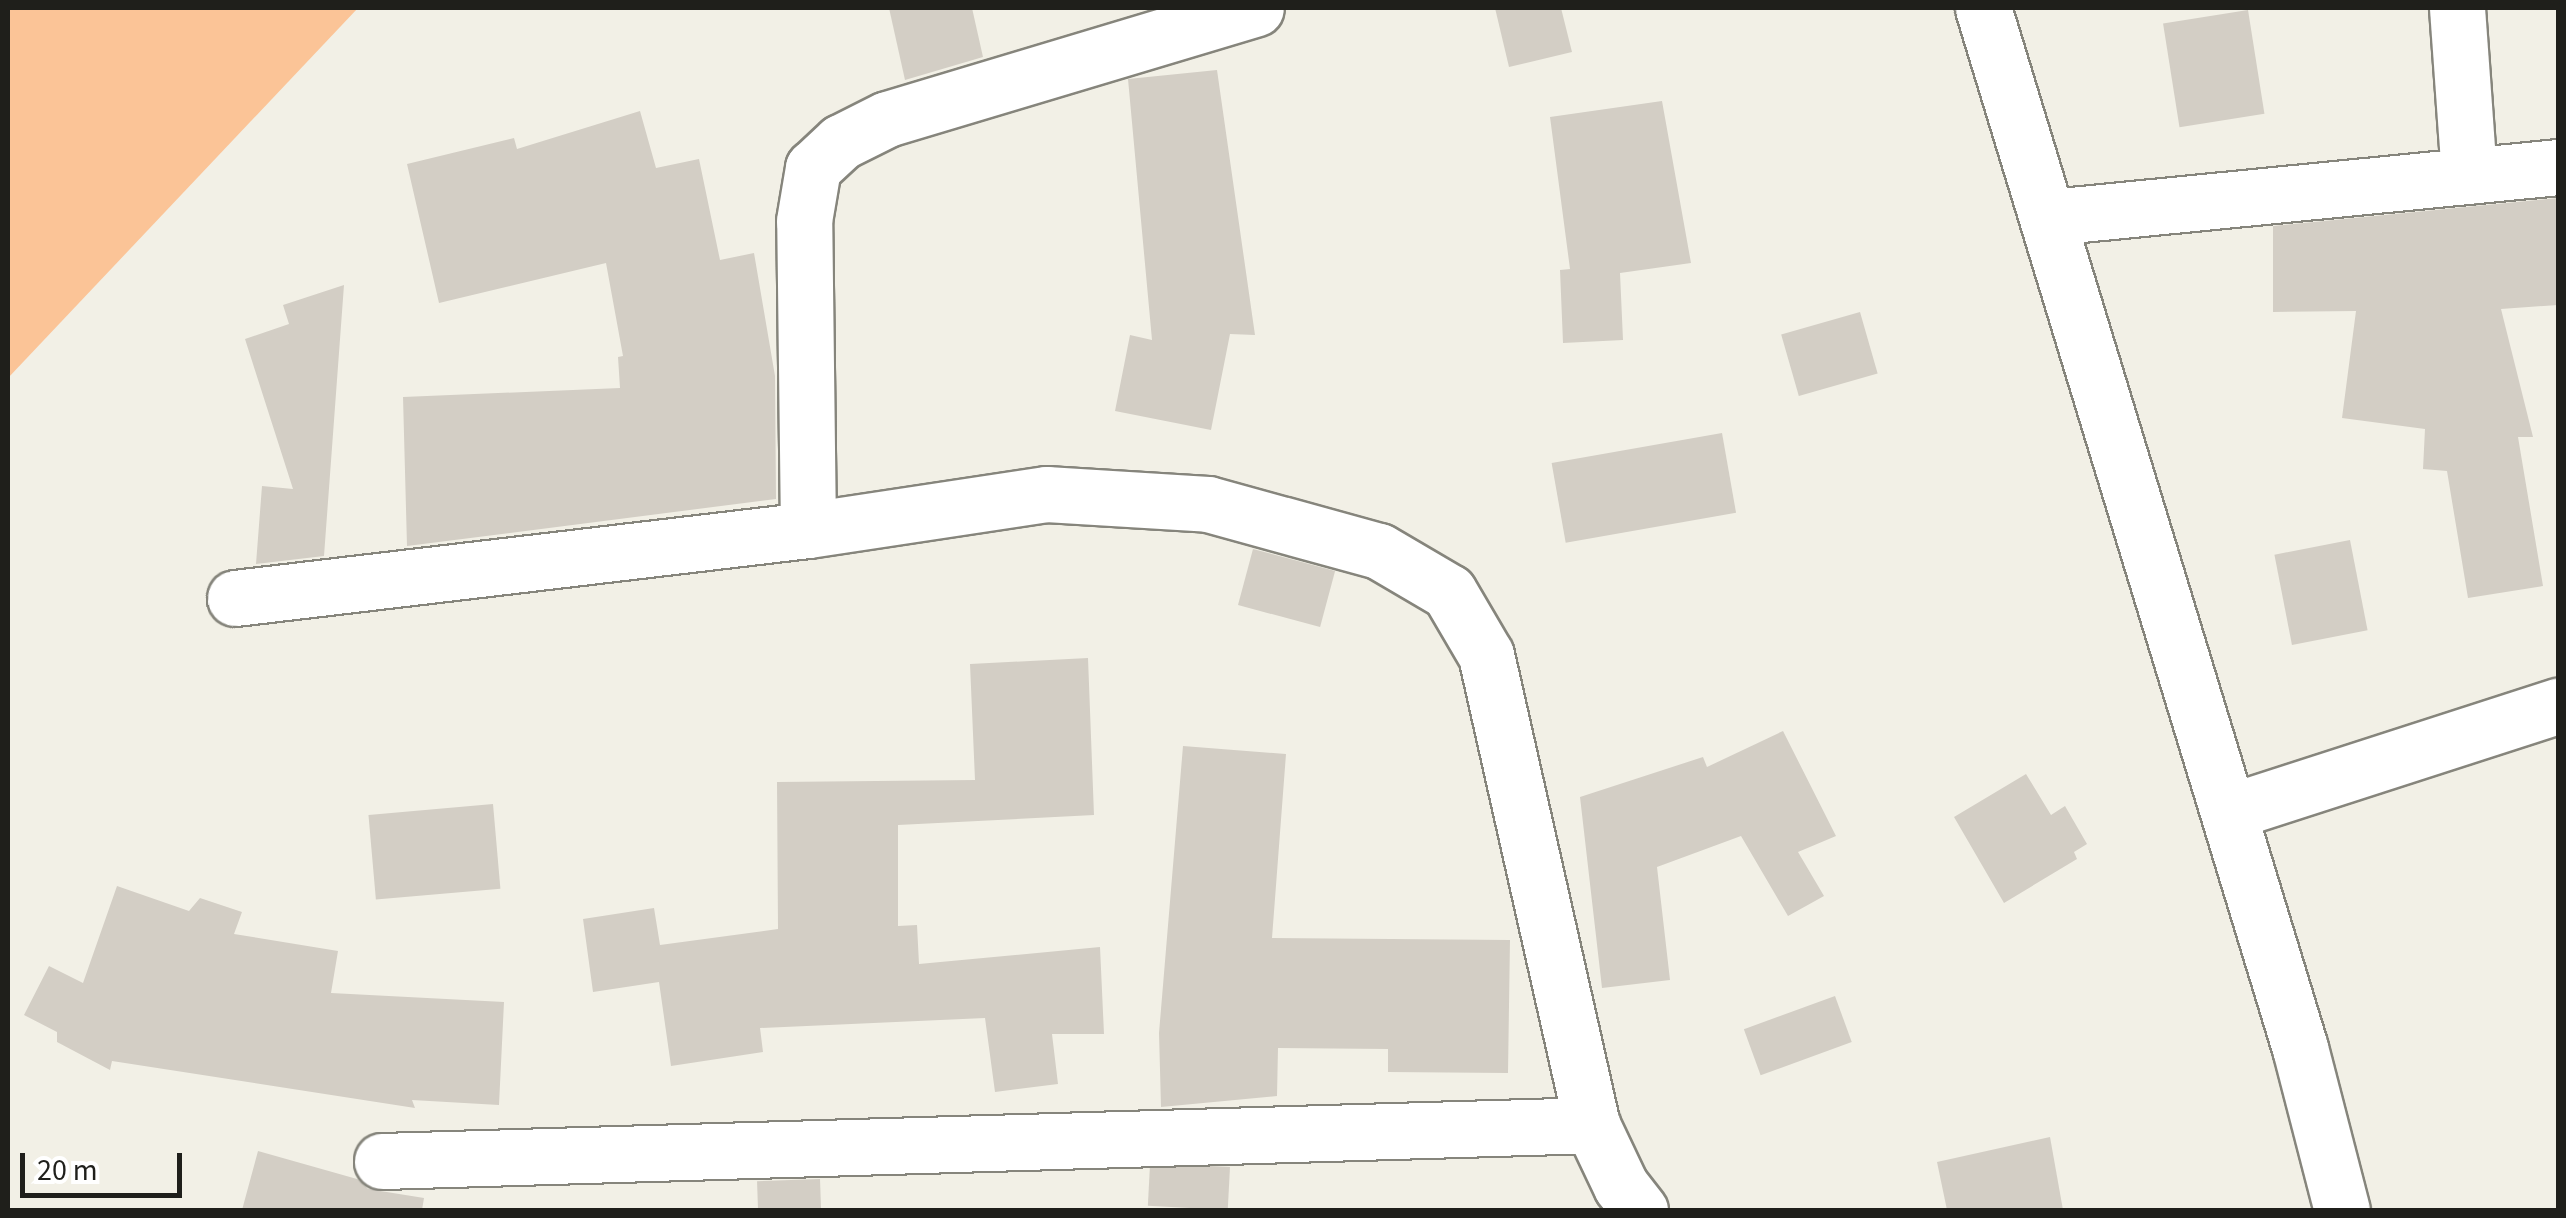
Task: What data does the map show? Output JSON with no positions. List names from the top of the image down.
{
  "scale_bar": "20 m"
}
